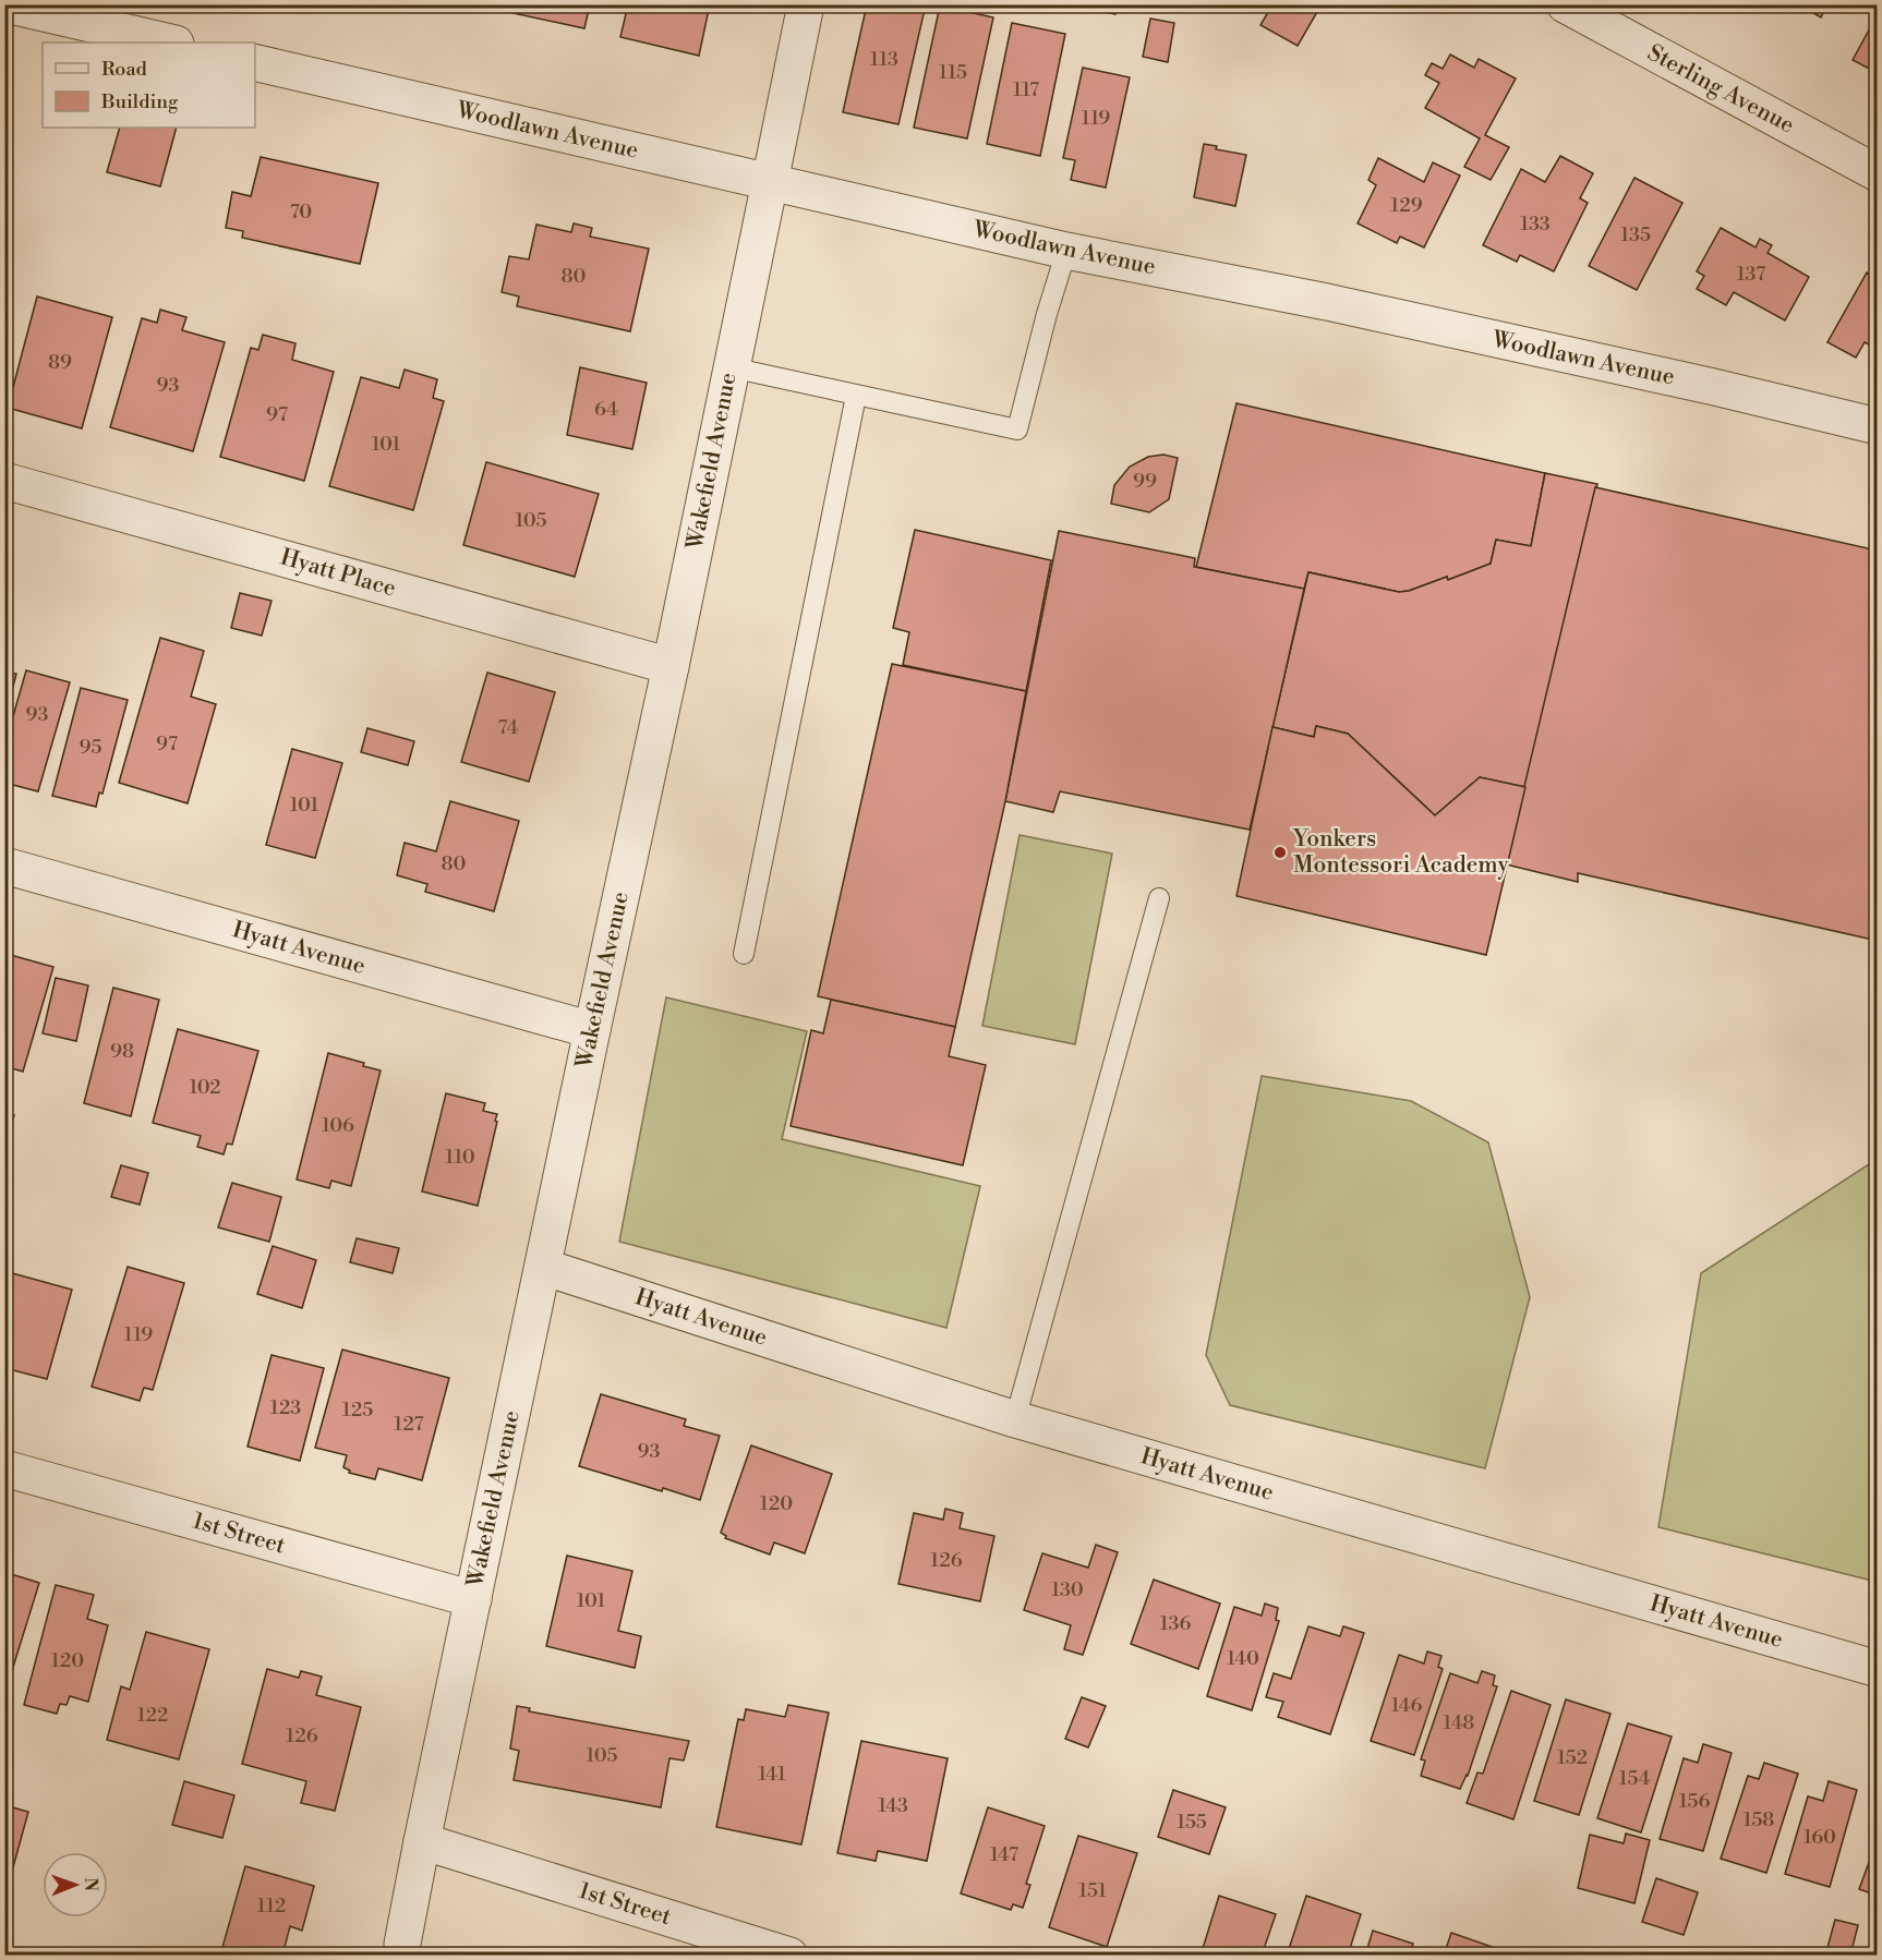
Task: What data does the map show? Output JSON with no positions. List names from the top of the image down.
{
  "streets": {
    "street": [
      "Sterling Avenue",
      "Woodlawn Avenue",
      "Wakefield Avenue",
      "Hyatt Place",
      "Hyatt Avenue",
      "1st Street"
    ]
  },
  "crossings": [
    ["Woodlawn Avenue", "Wakefield Avenue"],
    ["Wakefield Avenue", "Hyatt Place"],
    ["Wakefield Avenue", "Hyatt Avenue"],
    ["Wakefield Avenue", "1st Street"]
  ],
  "places": ["Yonkers Montessori Academy"],
  "house_numbers": [
    "113",
    "115",
    "117",
    "119",
    "129",
    "70",
    "133",
    "135",
    "137",
    "80",
    "89",
    "93",
    "64",
    "97",
    "101",
    "99",
    "105",
    "93",
    "74",
    "97",
    "95",
    "101",
    "80",
    "98",
    "102",
    "106",
    "110",
    "119",
    "123",
    "125",
    "127",
    "93",
    "120",
    "126",
    "130",
    "101",
    "136",
    "140",
    "120",
    "146",
    "122",
    "148",
    "126",
    "105",
    "152",
    "141",
    "154",
    "156",
    "143",
    "158",
    "155",
    "160",
    "147",
    "151",
    "112"
  ],
  "legend": ["Road", "Building"],
  "north": "right"
}
